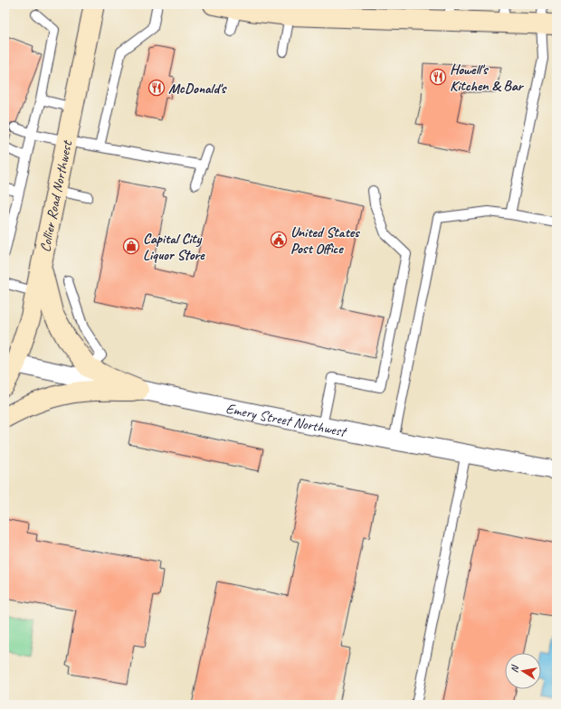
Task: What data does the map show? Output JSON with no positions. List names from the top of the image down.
{
  "streets": {
    "street": ["Collier Road Northwest", "Emery Street Northwest"]
  },
  "crossings": [
    ["Collier Road Northwest", "Emery Street Northwest"]
  ],
  "places": {
    "restaurant": ["Howell's Kitchen & Bar", "McDonald's"],
    "public building": ["United States Post Office"],
    "shop": ["Capital City Liquor Store"]
  },
  "north": "left"
}
